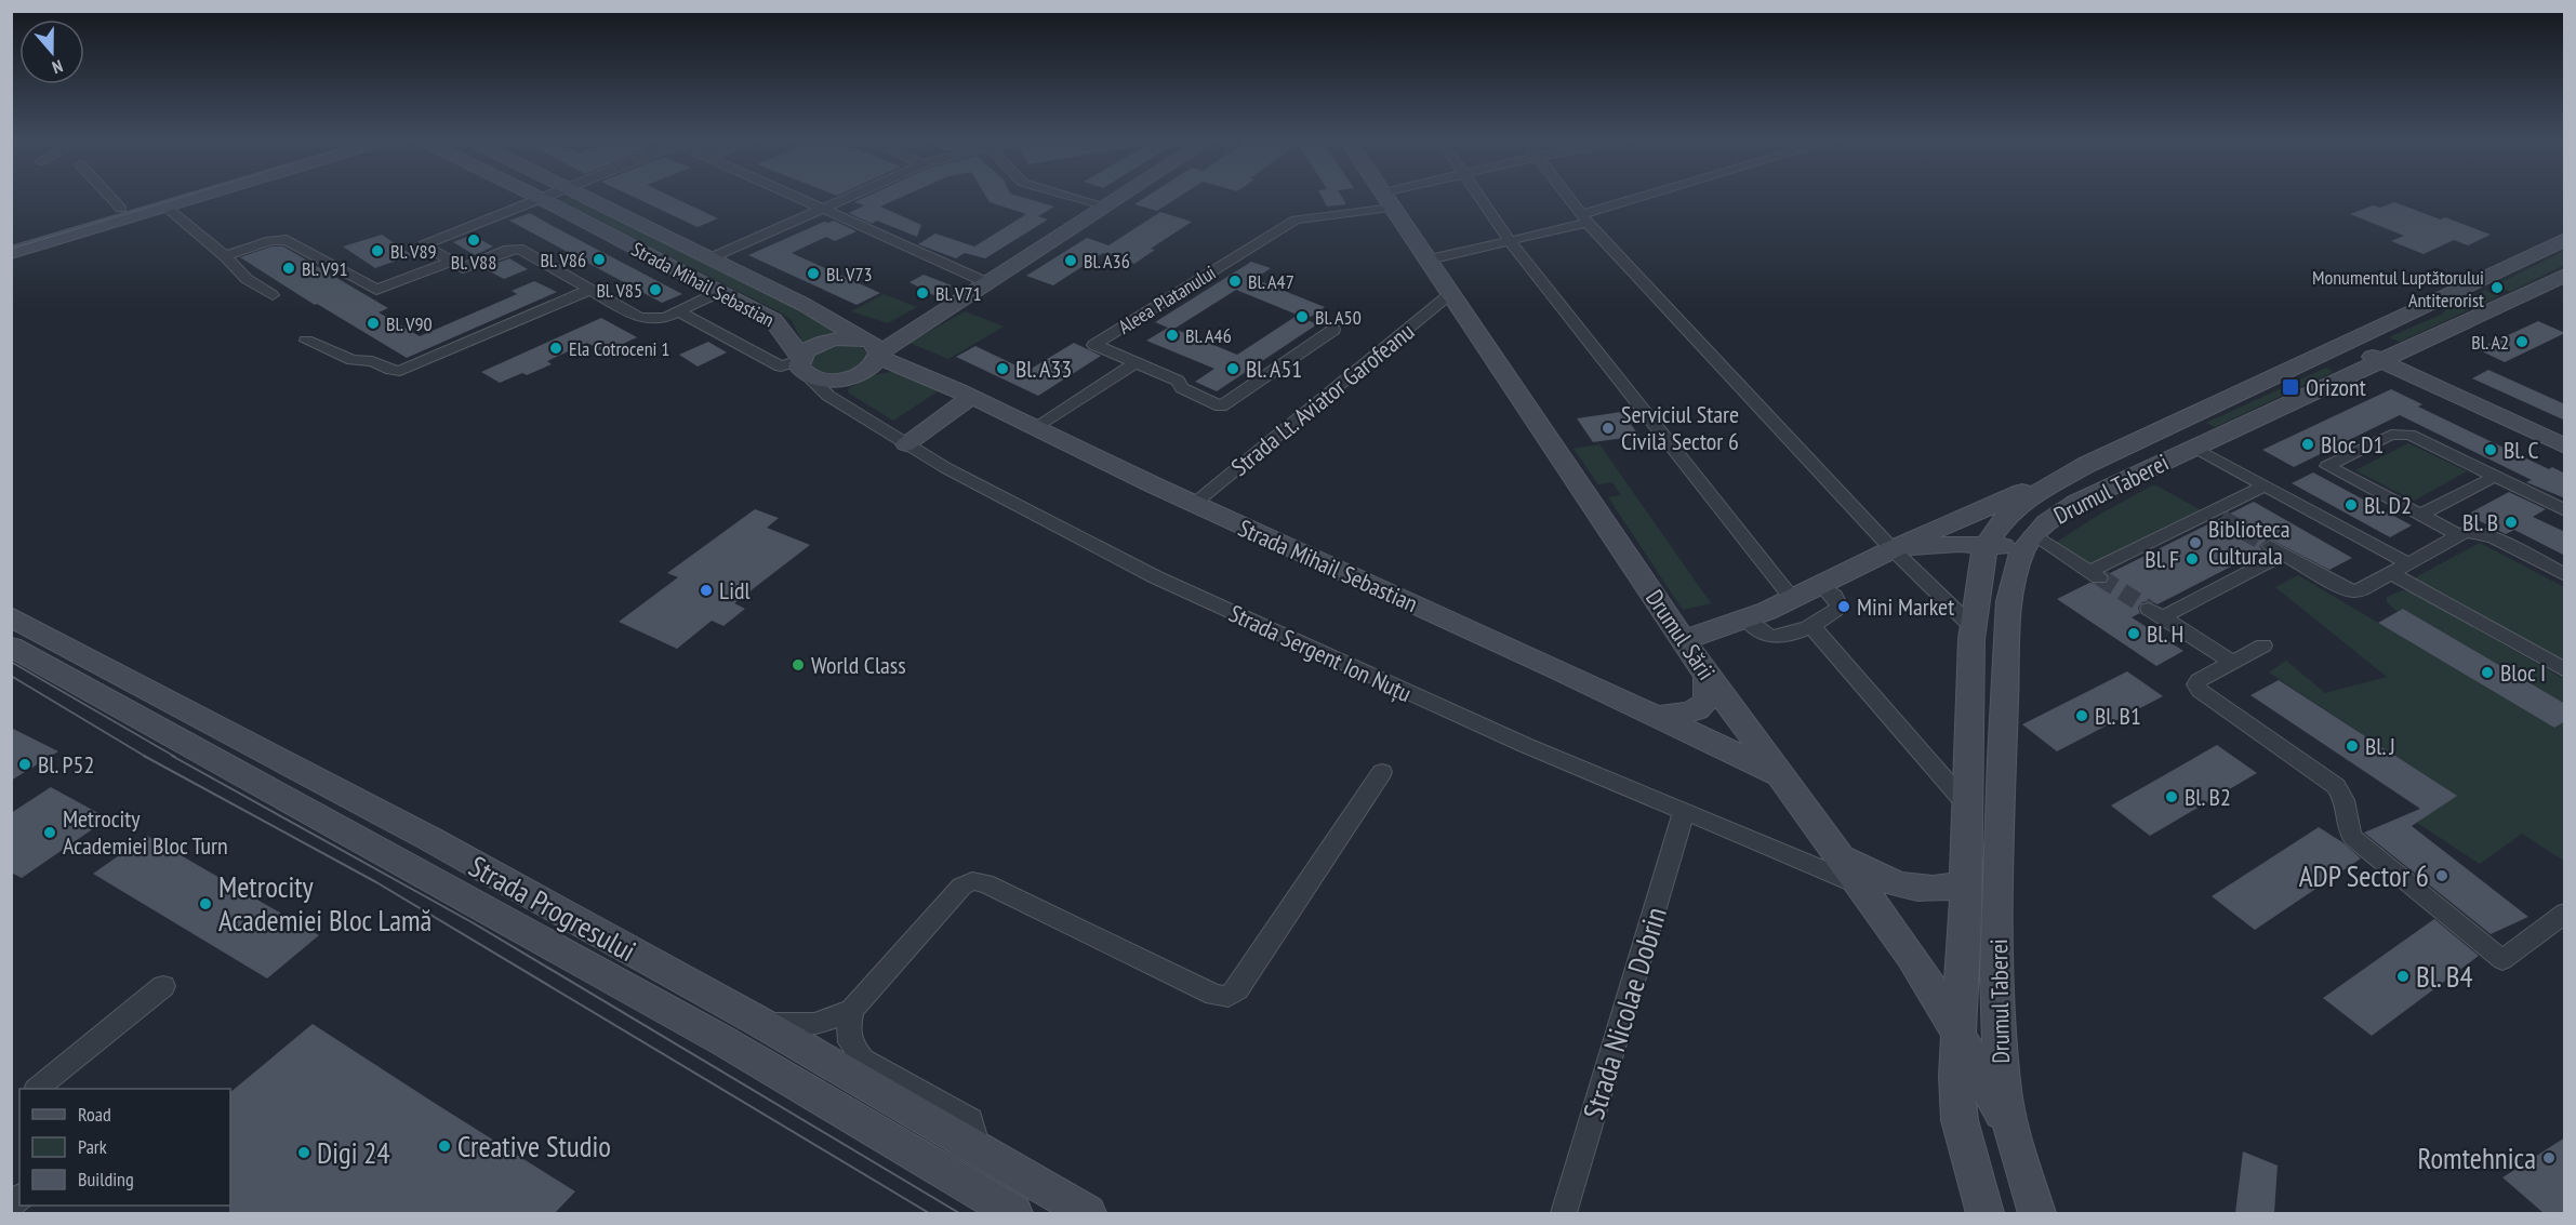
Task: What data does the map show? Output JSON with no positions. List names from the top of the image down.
{
  "streets": {
    "main road": [
      "Strada Mihail Sebastian",
      "Drumul Taberei",
      "Drumul Sării",
      "Strada Progresului"
    ],
    "street": [
      "Aleea Platanului",
      "Strada Lt. Aviator Garofeanu",
      "Strada Sergent Ion Nuțu",
      "Strada Nicolae Dobrin"
    ]
  },
  "crossings": [
    ["Strada Mihail Sebastian", "Aleea Platanului"],
    ["Strada Mihail Sebastian", "Strada Lt. Aviator Garofeanu"],
    ["Strada Mihail Sebastian", "Drumul Sării"],
    ["Strada Mihail Sebastian", "Strada Sergent Ion Nuțu"],
    ["Aleea Platanului", "Drumul Sării"],
    ["Strada Lt. Aviator Garofeanu", "Drumul Sării"],
    ["Drumul Taberei", "Drumul Sării"],
    ["Drumul Sării", "Strada Sergent Ion Nuțu"],
    ["Strada Sergent Ion Nuțu", "Strada Nicolae Dobrin"]
  ],
  "places": {
    "other": [
      "Bl. V88",
      "Bl. V89",
      "Bl. V86",
      "Bl. A36",
      "Bl. V91",
      "Bl. V73",
      "Bl. A47",
      "Monumentul Luptătorului Antiterorist",
      "Bl. V85",
      "Bl. V71",
      "Bl. A50",
      "Bl. V90",
      "Bl. A46",
      "Bl. A2",
      "Ela Cotroceni 1",
      "Bl. A33",
      "Bl. A51",
      "Serviciul Stare Civilă Sector 6",
      "Bloc D1",
      "Bl. C",
      "Bl. D2",
      "Bl. B",
      "Biblioteca Culturala",
      "Bl. F",
      "Lidl",
      "Mini Market",
      "Bl. H",
      "World Class",
      "Bloc I",
      "Bl. B1",
      "Bl. J",
      "Bl. P52",
      "Bl. B2",
      "Metrocity Academiei Bloc Turn",
      "ADP Sector 6",
      "Metrocity Academiei Bloc Lamă",
      "Bl. B4",
      "Creative Studio",
      "Digi 24",
      "Romtehnica"
    ],
    "transit": ["Orizont"]
  },
  "legend": ["Road", "Park", "Building"],
  "north": "bottom"
}
